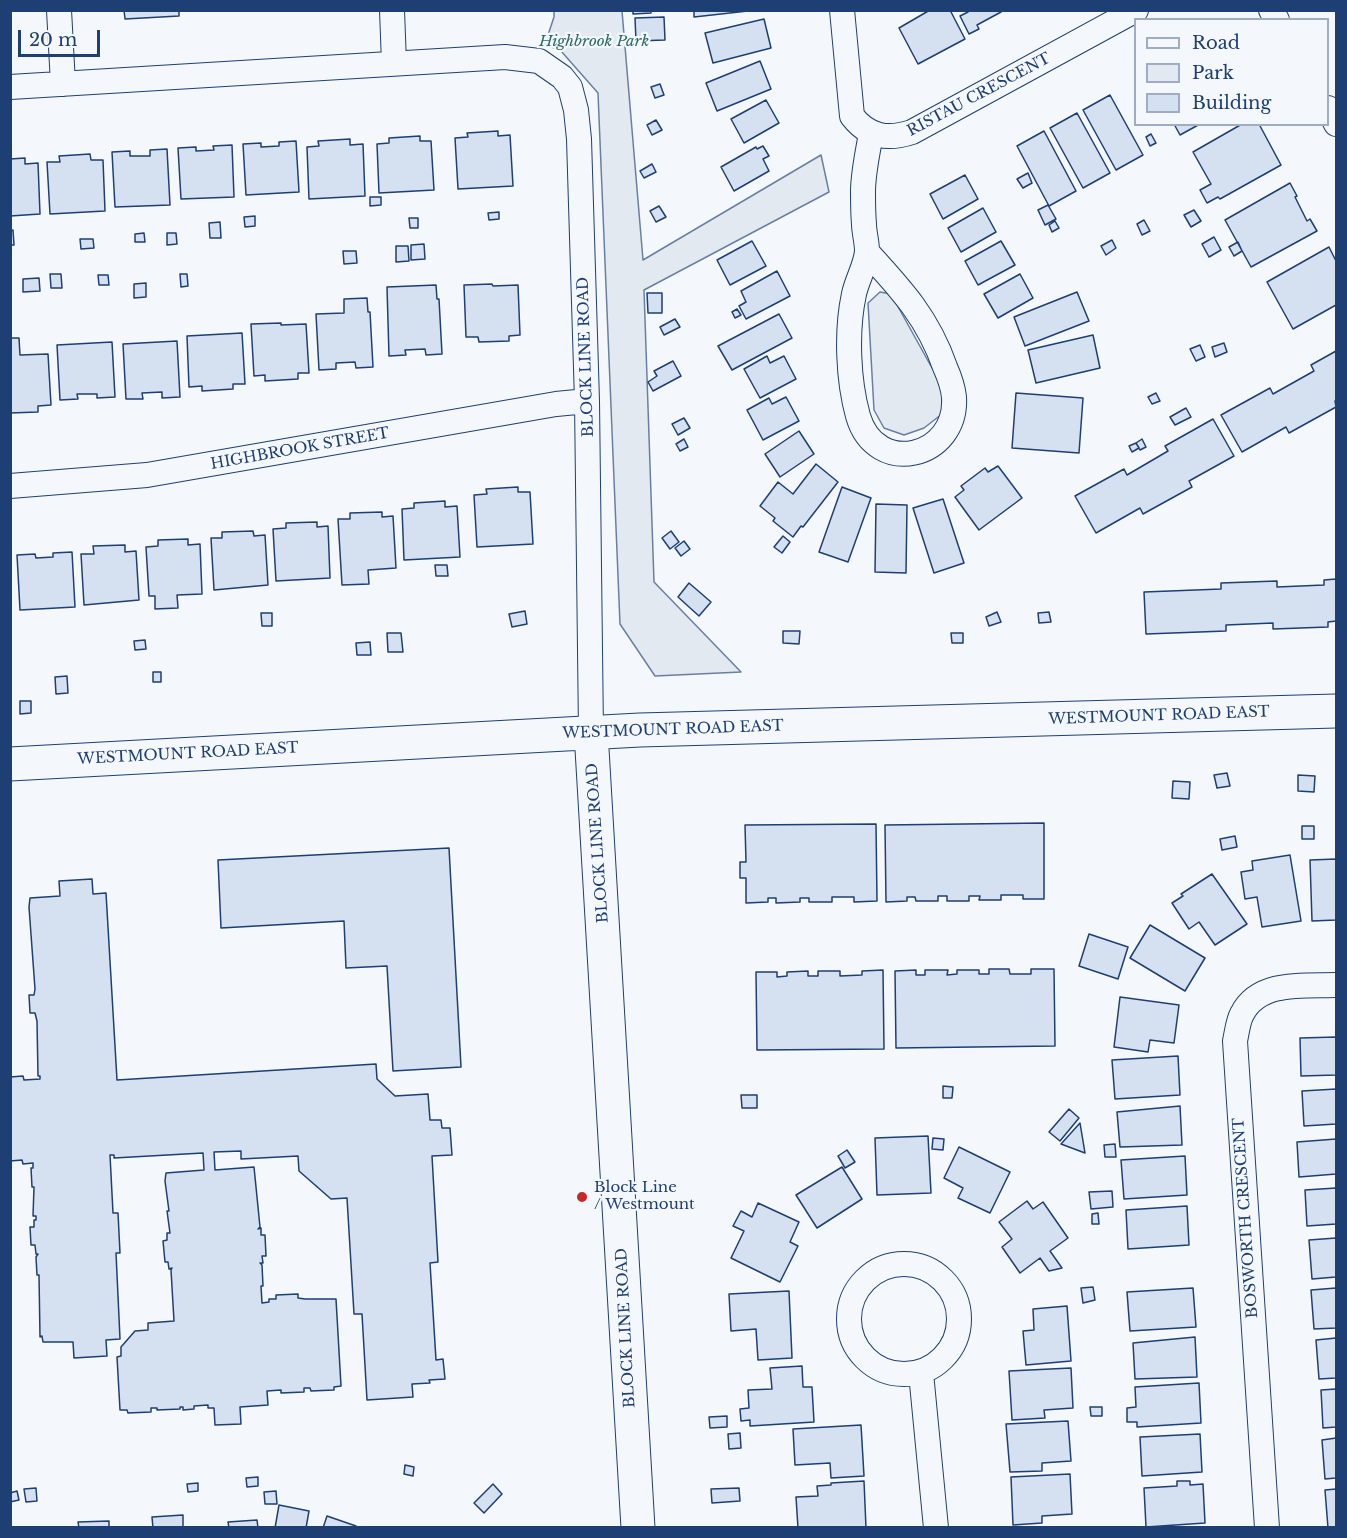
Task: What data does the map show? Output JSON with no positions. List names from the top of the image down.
{
  "streets": {
    "main road": ["BLOCK LINE ROAD", "WESTMOUNT ROAD EAST"],
    "street": ["RISTAU CRESCENT", "HIGHBROOK STREET", "BOSWORTH CRESCENT"]
  },
  "crossings": [
    ["BLOCK LINE ROAD", "HIGHBROOK STREET"],
    ["BLOCK LINE ROAD", "WESTMOUNT ROAD EAST"]
  ],
  "parks": ["Highbrook Park"],
  "places": ["Block Line / Westmount"],
  "legend": ["Road", "Park", "Building"],
  "scale_bar": "20 m"
}
